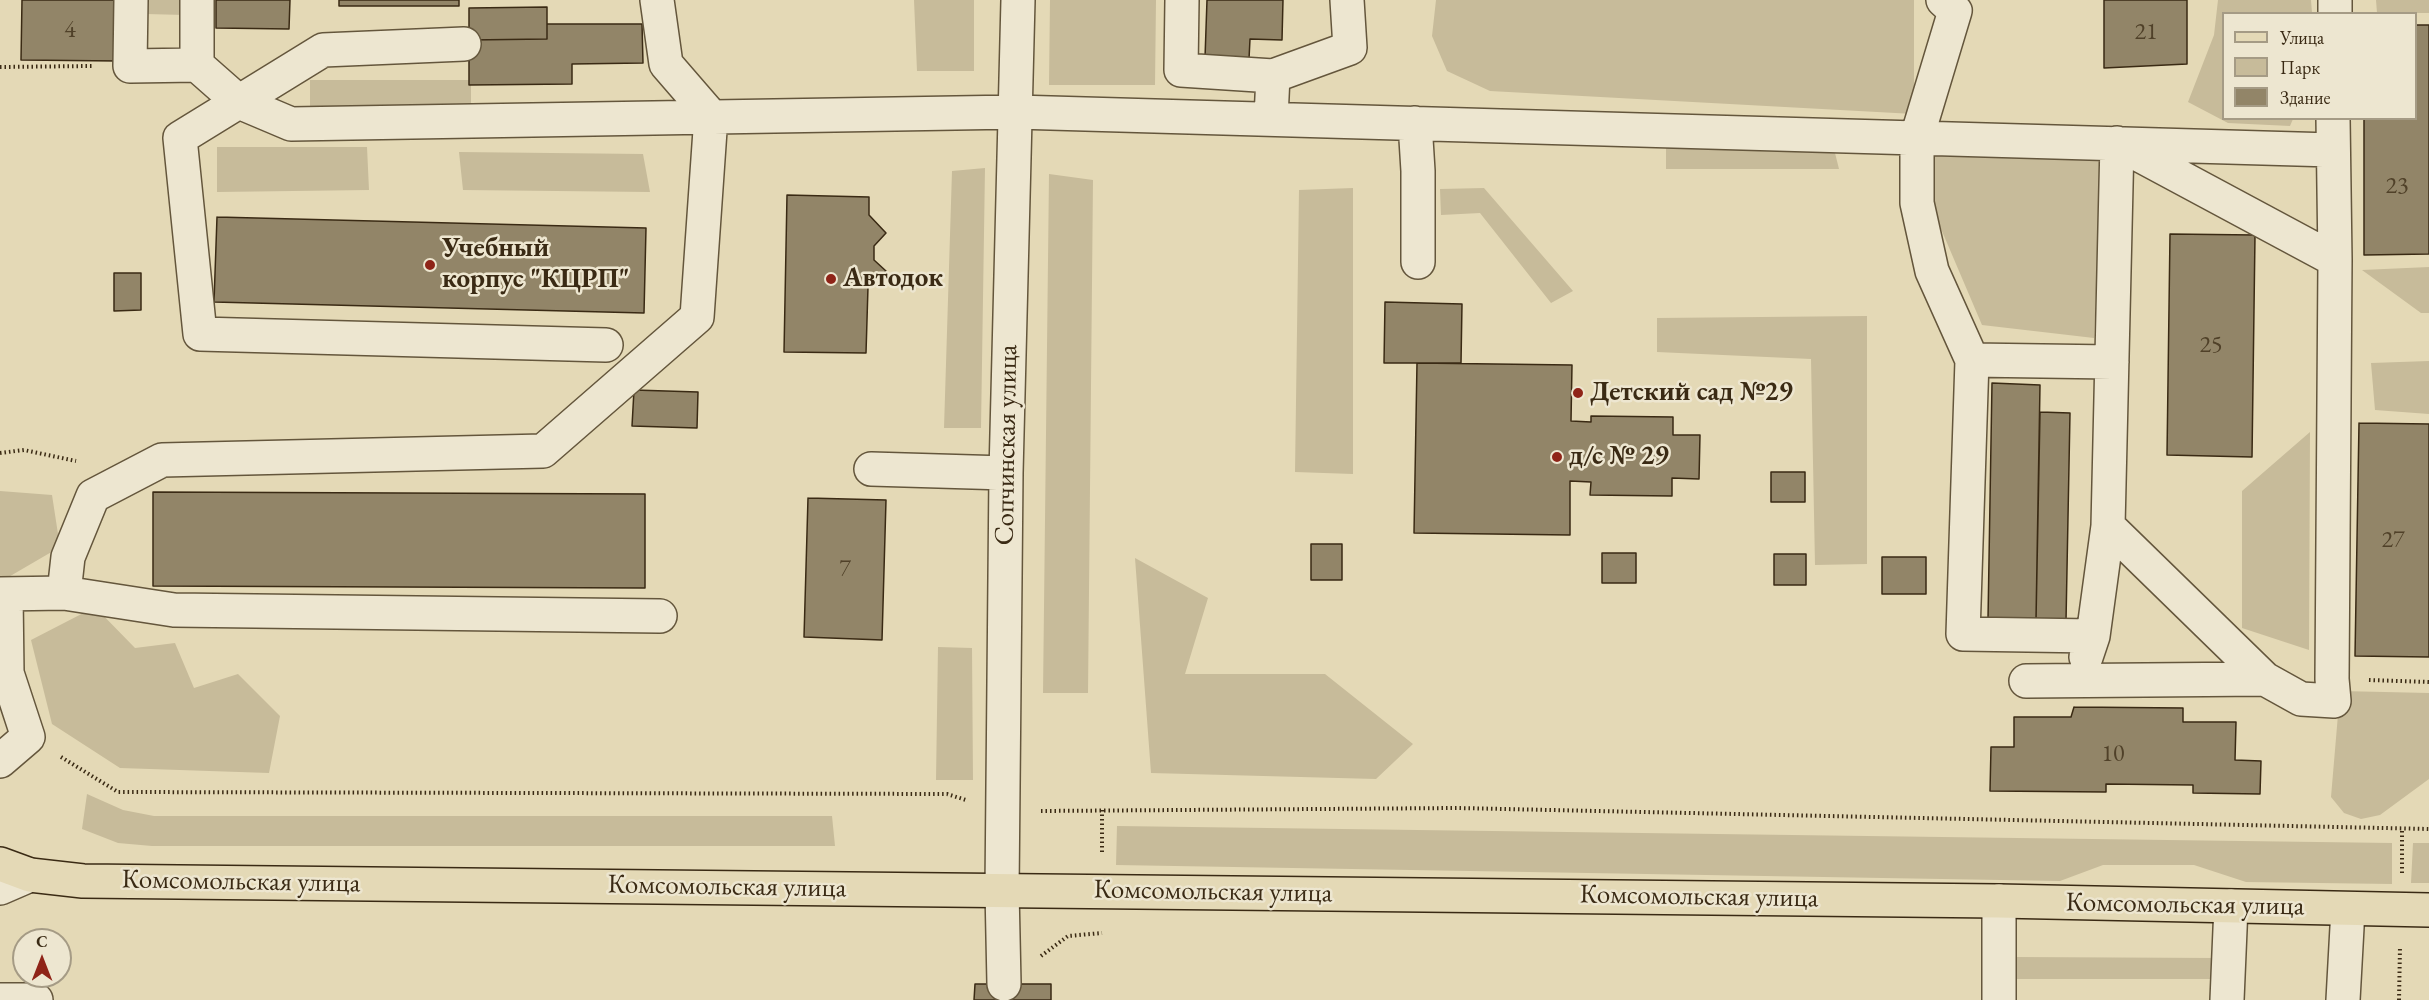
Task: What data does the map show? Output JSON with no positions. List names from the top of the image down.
{
  "streets": {
    "main road": ["Комсомольская улица"],
    "street": ["Сопчинская улица"]
  },
  "crossings": [
    ["Сопчинская улица", "Комсомольская улица"]
  ],
  "places": [
    "Учебный корпус \"КЦРП\"",
    "Автодок",
    "Детский сад №29",
    "д/с № 29"
  ],
  "house_numbers": [
    "4",
    "21",
    "23",
    "25",
    "27",
    "7",
    "10"
  ],
  "legend": ["Улица", "Парк", "Здание"],
  "north": "top"
}
